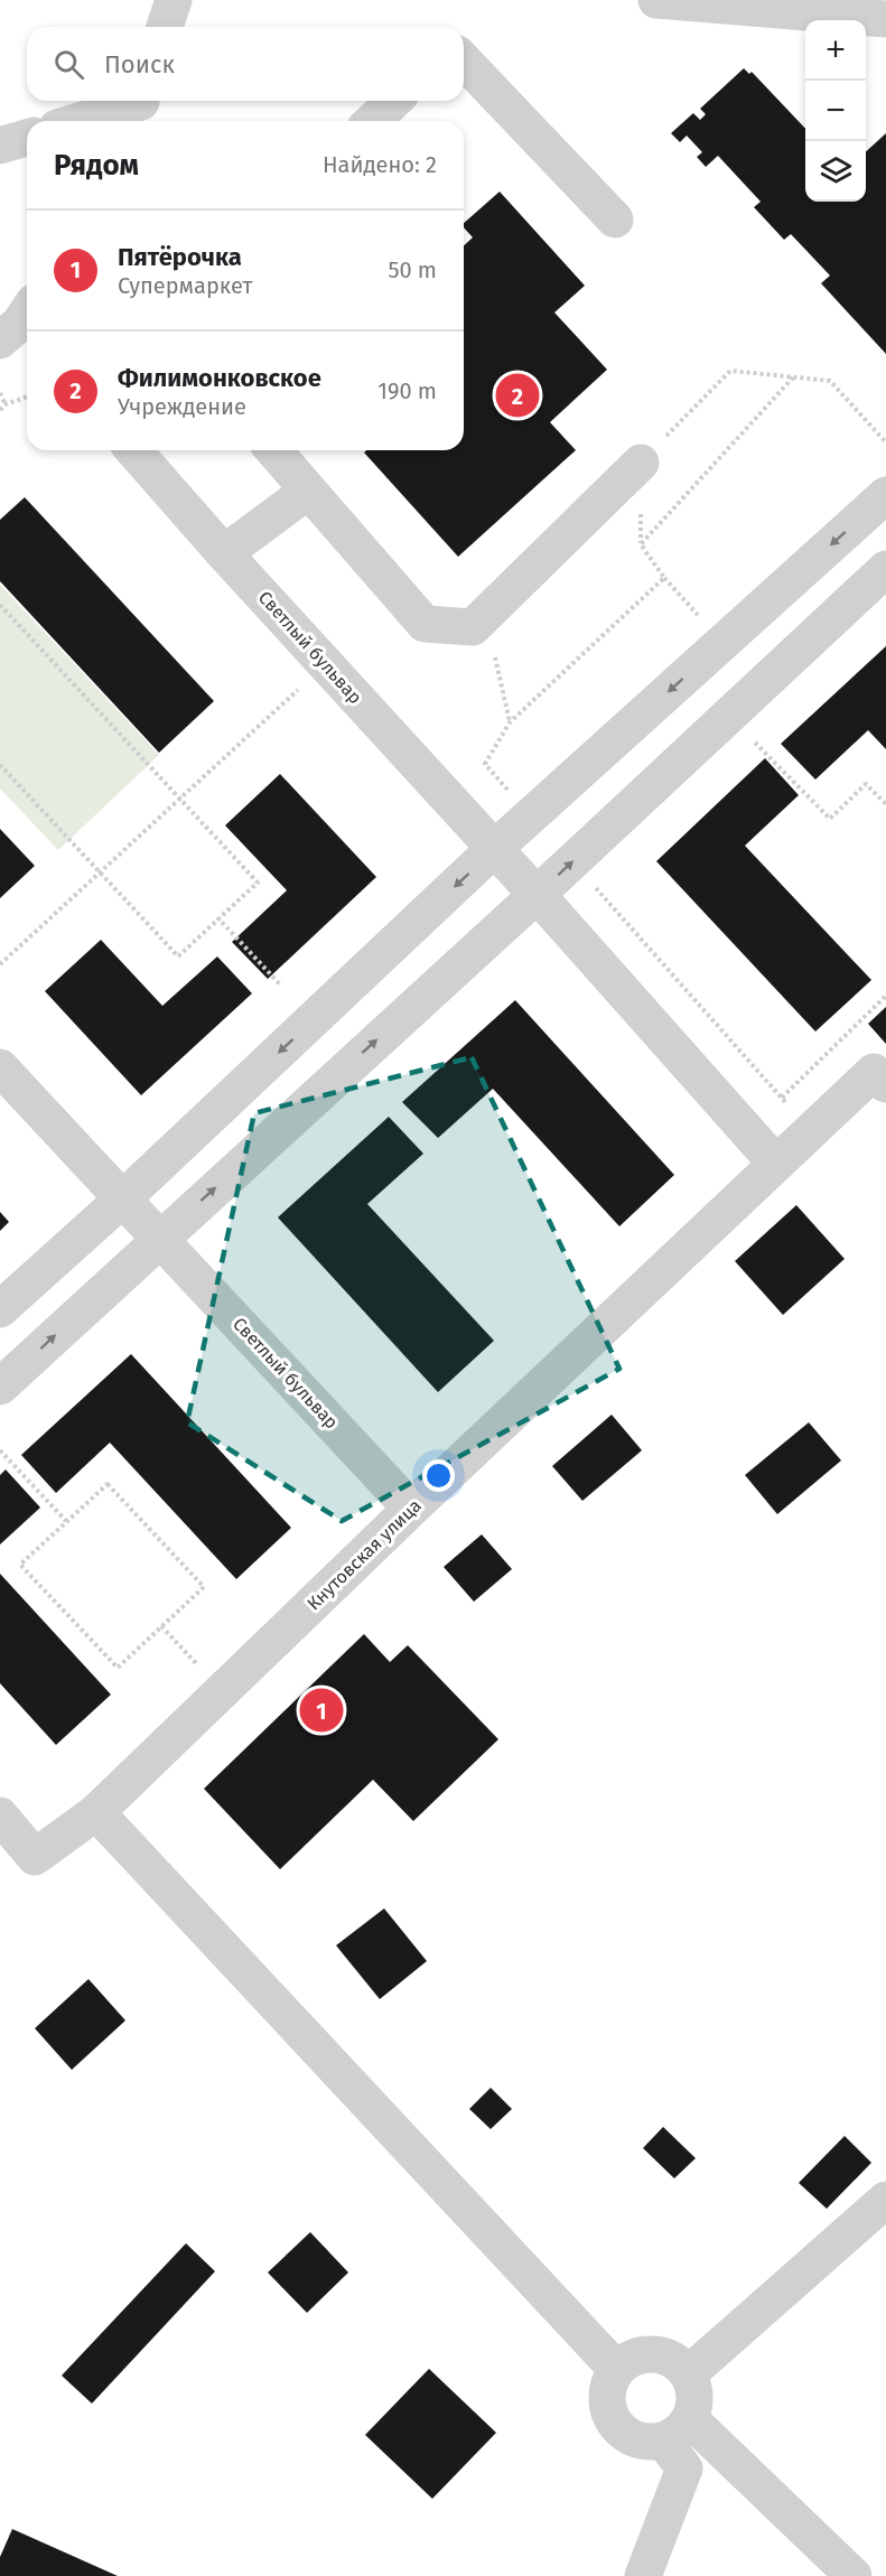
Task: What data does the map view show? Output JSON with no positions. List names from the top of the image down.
{
  "streets": {
    "street": ["Светлый бульвар", "Кнутовская улица"]
  },
  "crossings": [
    ["Светлый бульвар", "Кнутовская улица"]
  ],
  "page": {
    "map_buttons": ["+", "−"],
    "search": "Поиск",
    "heading": ["Рядом", "Найдено: 2"],
    "list": [
      {
        "mark": "1",
        "name": "Пятёрочка",
        "note": "Супермаркет",
        "value": "50 m"
      },
      {
        "mark": "2",
        "name": "Филимонковское",
        "note": "Учреждение",
        "value": "190 m"
      }
    ],
    "pins": ["2", "1"]
  }
}
